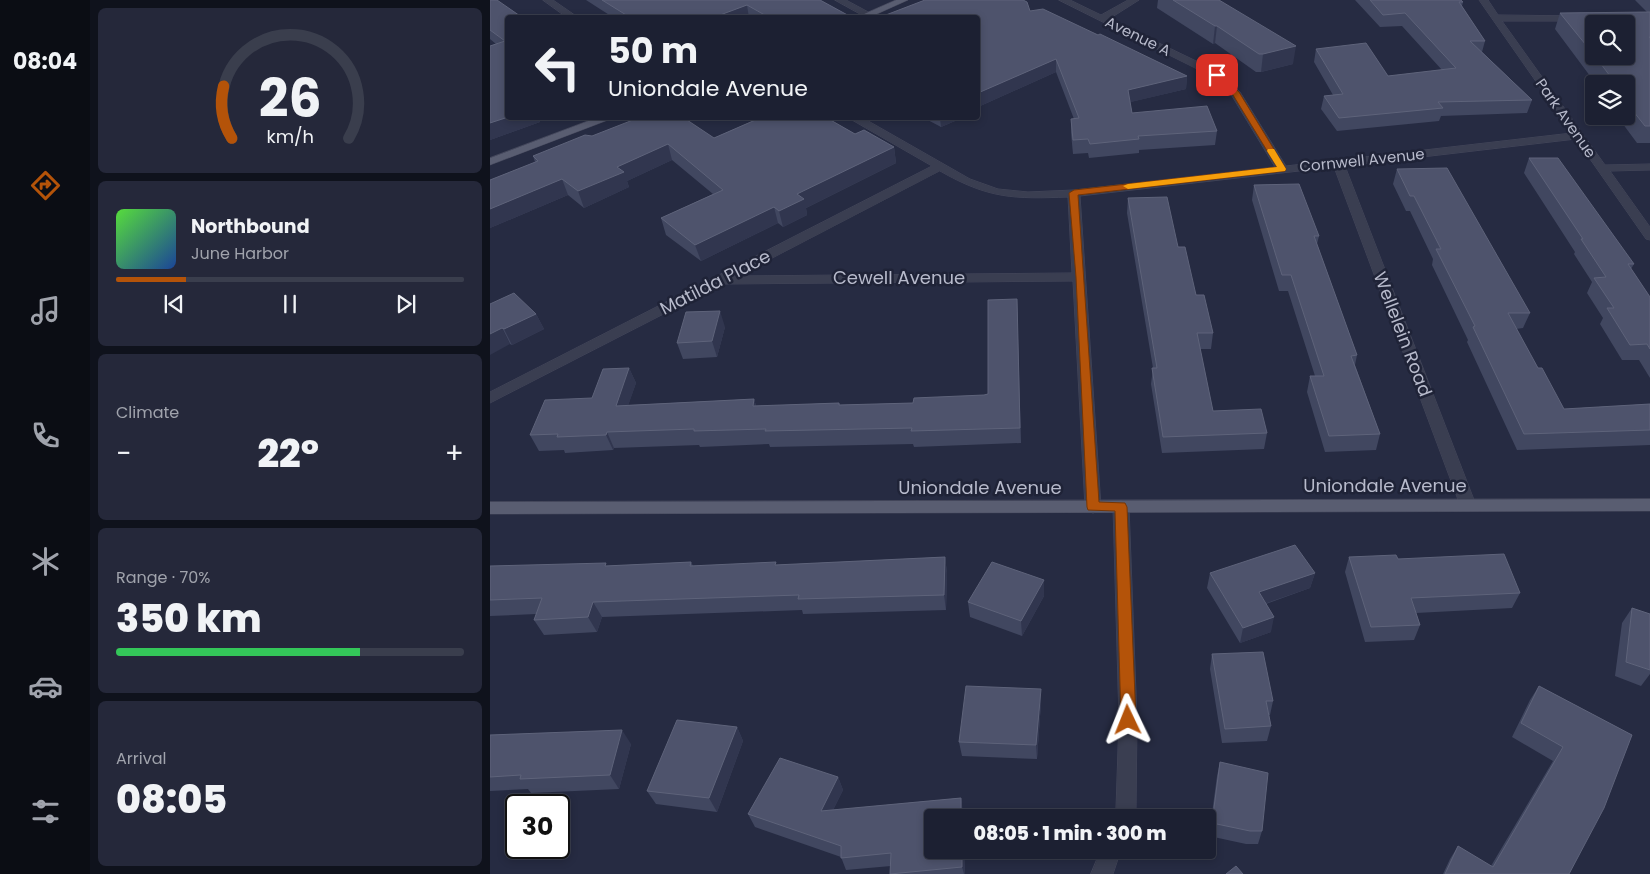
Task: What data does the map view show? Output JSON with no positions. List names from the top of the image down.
{
  "streets": {
    "main road": ["Uniondale Avenue"],
    "street": [
      "Avenue A",
      "Park Avenue",
      "Cornwell Avenue",
      "Cewell Avenue",
      "Matilda Place",
      "Wellelein Road"
    ]
  },
  "crossings": [
    ["Avenue A", "Cornwell Avenue"],
    ["Park Avenue", "Cornwell Avenue"],
    ["Cornwell Avenue", "Matilda Place"],
    ["Cornwell Avenue", "Wellelein Road"],
    ["Cewell Avenue", "Matilda Place"],
    ["Wellelein Road", "Uniondale Avenue"]
  ],
  "page": {
    "tabs": "08:04",
    "turn": ["50 m", "Uniondale Avenue"],
    "song": ["Northbound", "June Harbor"],
    "tile": [
      "Climate",
      ["Range · 70%", "350 km"],
      ["Arrival", "08:05"]
    ],
    "heat": ["−", "22°", "+"],
    "limit": "30",
    "trip": "08:05 · 1 min · 300 m",
    "gauge": ["26", "km/h"]
  }
}
